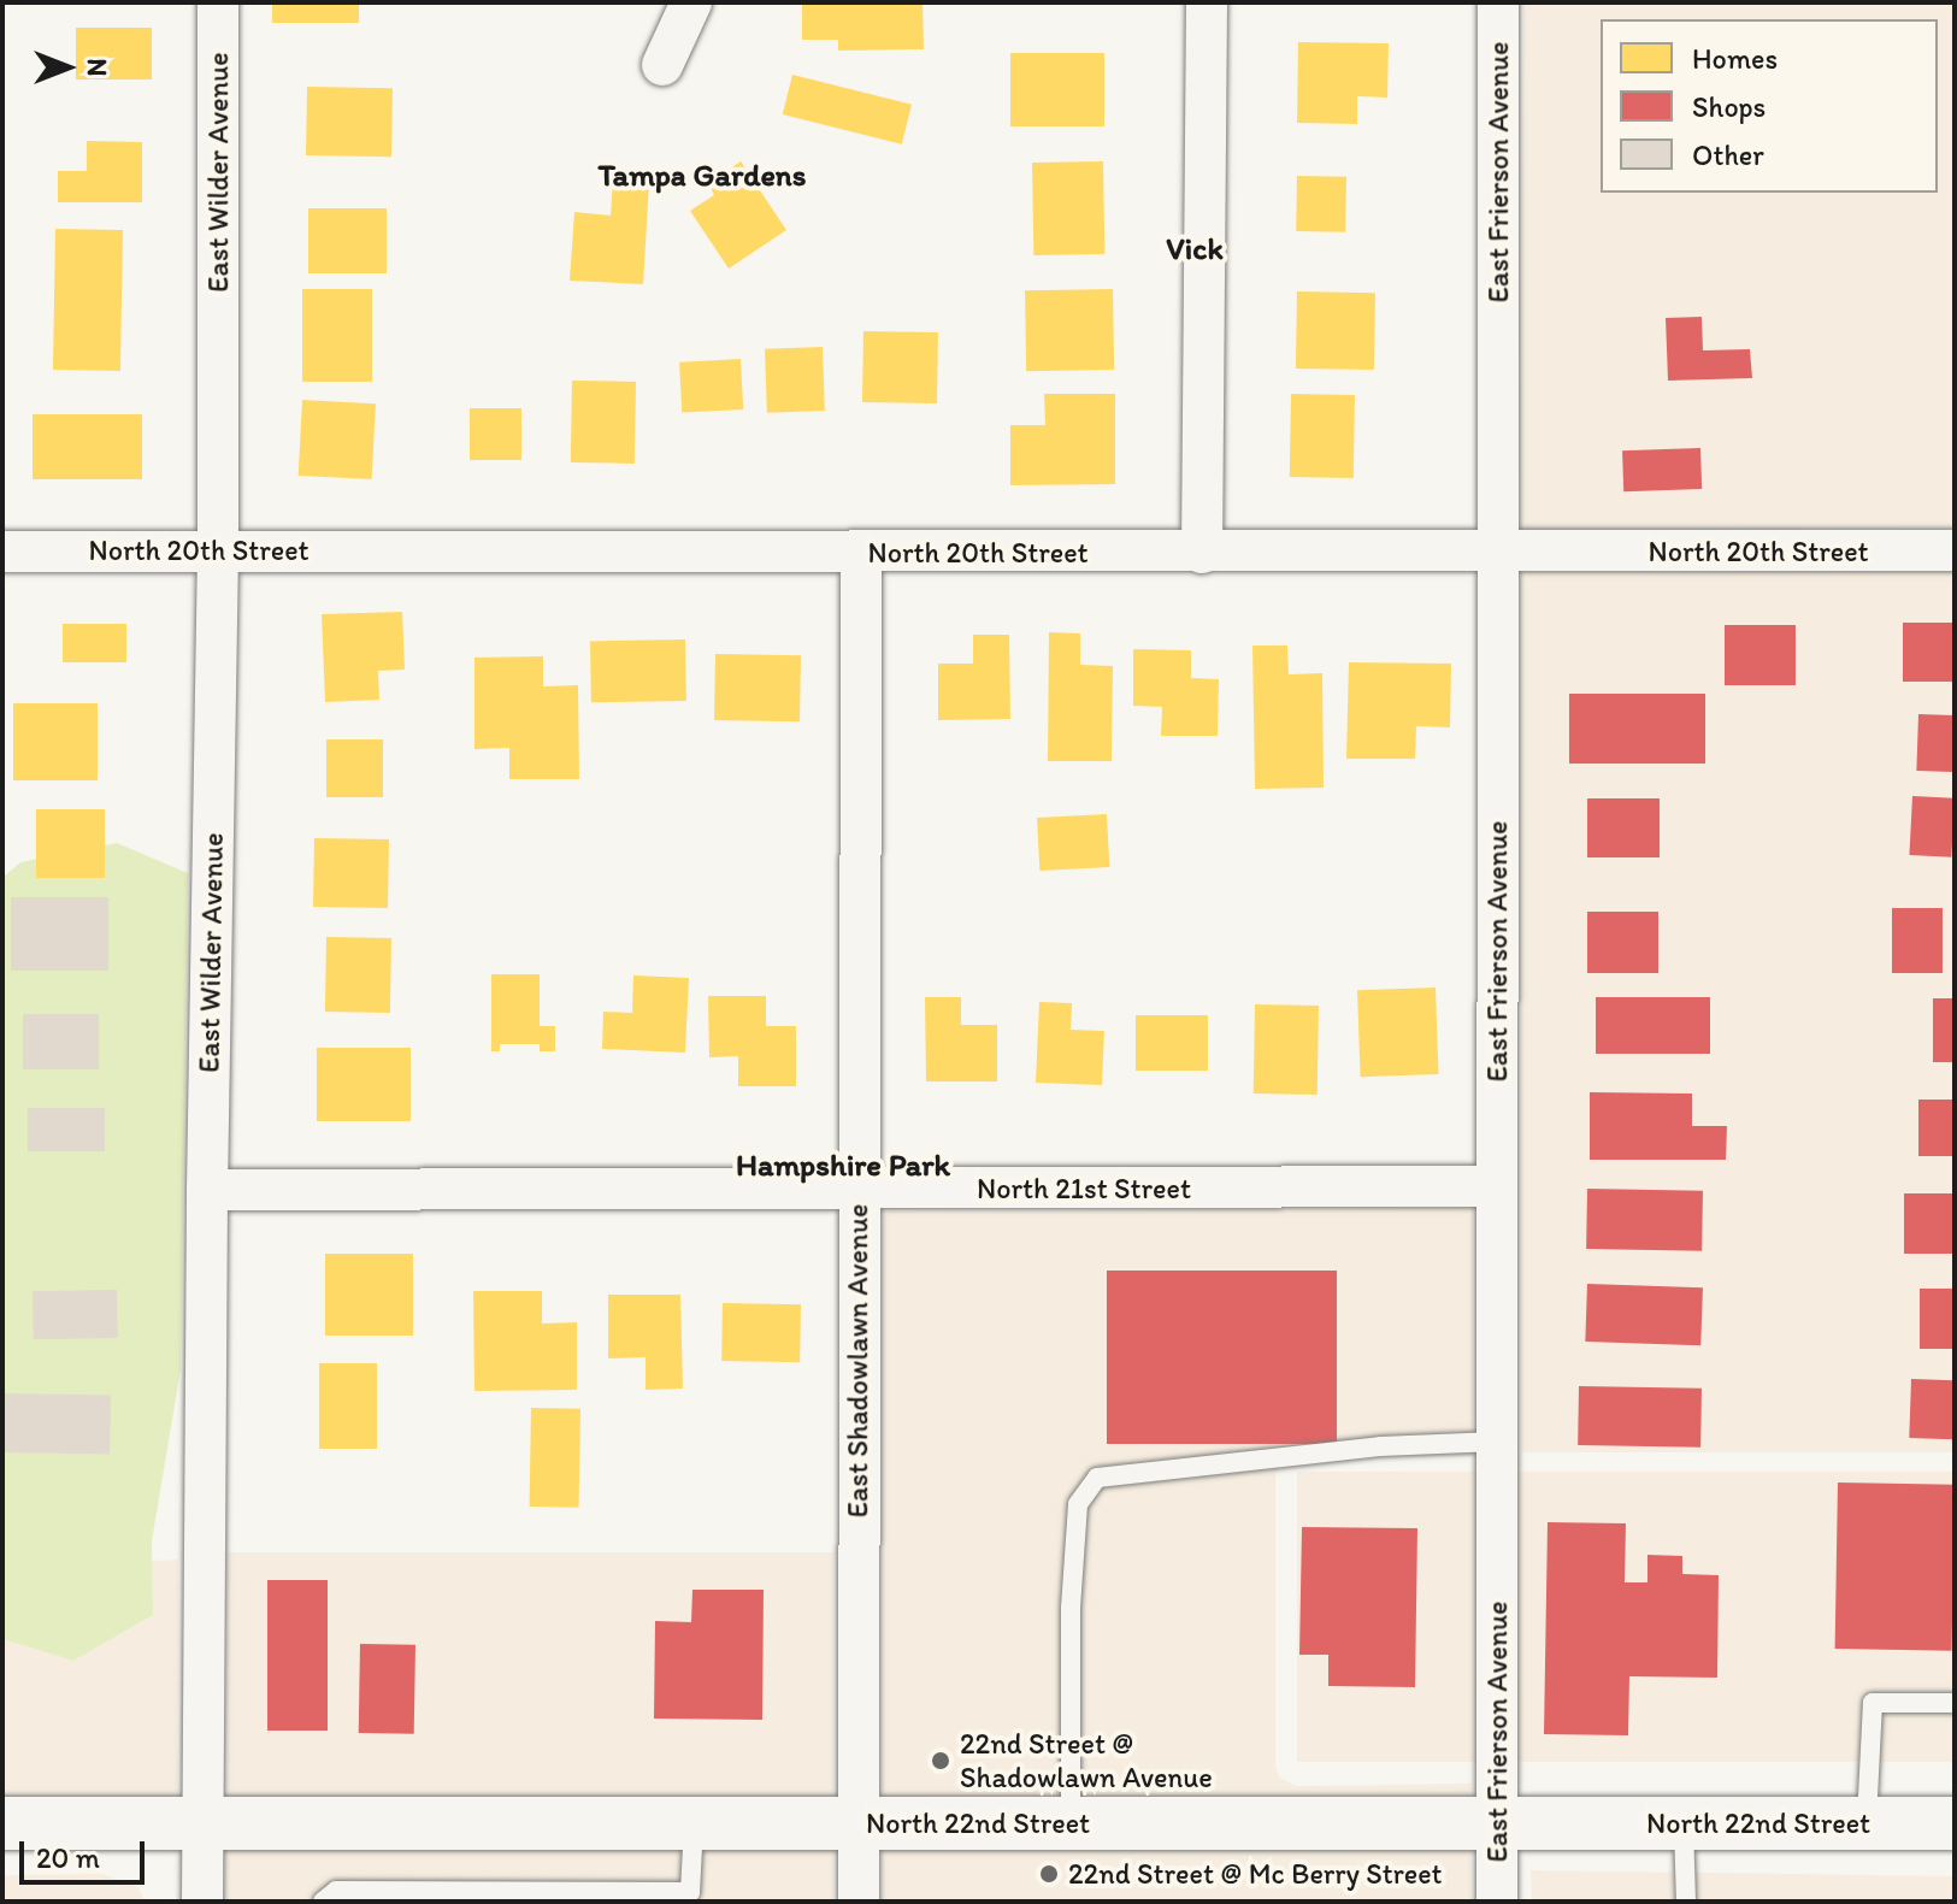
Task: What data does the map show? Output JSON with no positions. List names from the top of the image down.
{
  "streets": {
    "main road": ["North 22nd Street"],
    "street": [
      "East Wilder Avenue",
      "East Frierson Avenue",
      "North 20th Street",
      "North 21st Street",
      "East Shadowlawn Avenue"
    ]
  },
  "crossings": [
    ["East Wilder Avenue", "North 20th Street"],
    ["East Wilder Avenue", "North 21st Street"],
    ["East Wilder Avenue", "North 22nd Street"],
    ["East Frierson Avenue", "North 20th Street"],
    ["East Frierson Avenue", "North 21st Street"],
    ["East Frierson Avenue", "North 22nd Street"],
    ["North 20th Street", "East Shadowlawn Avenue"],
    ["North 21st Street", "East Shadowlawn Avenue"],
    ["East Shadowlawn Avenue", "North 22nd Street"]
  ],
  "districts": ["Tampa Gardens", "Vick", "Hampshire Park"],
  "places": ["22nd Street @ Shadowlawn Avenue", "22nd Street @ Mc Berry Street"],
  "legend": ["Homes", "Shops", "Other"],
  "scale_bar": "20 m",
  "north": "right"
}
